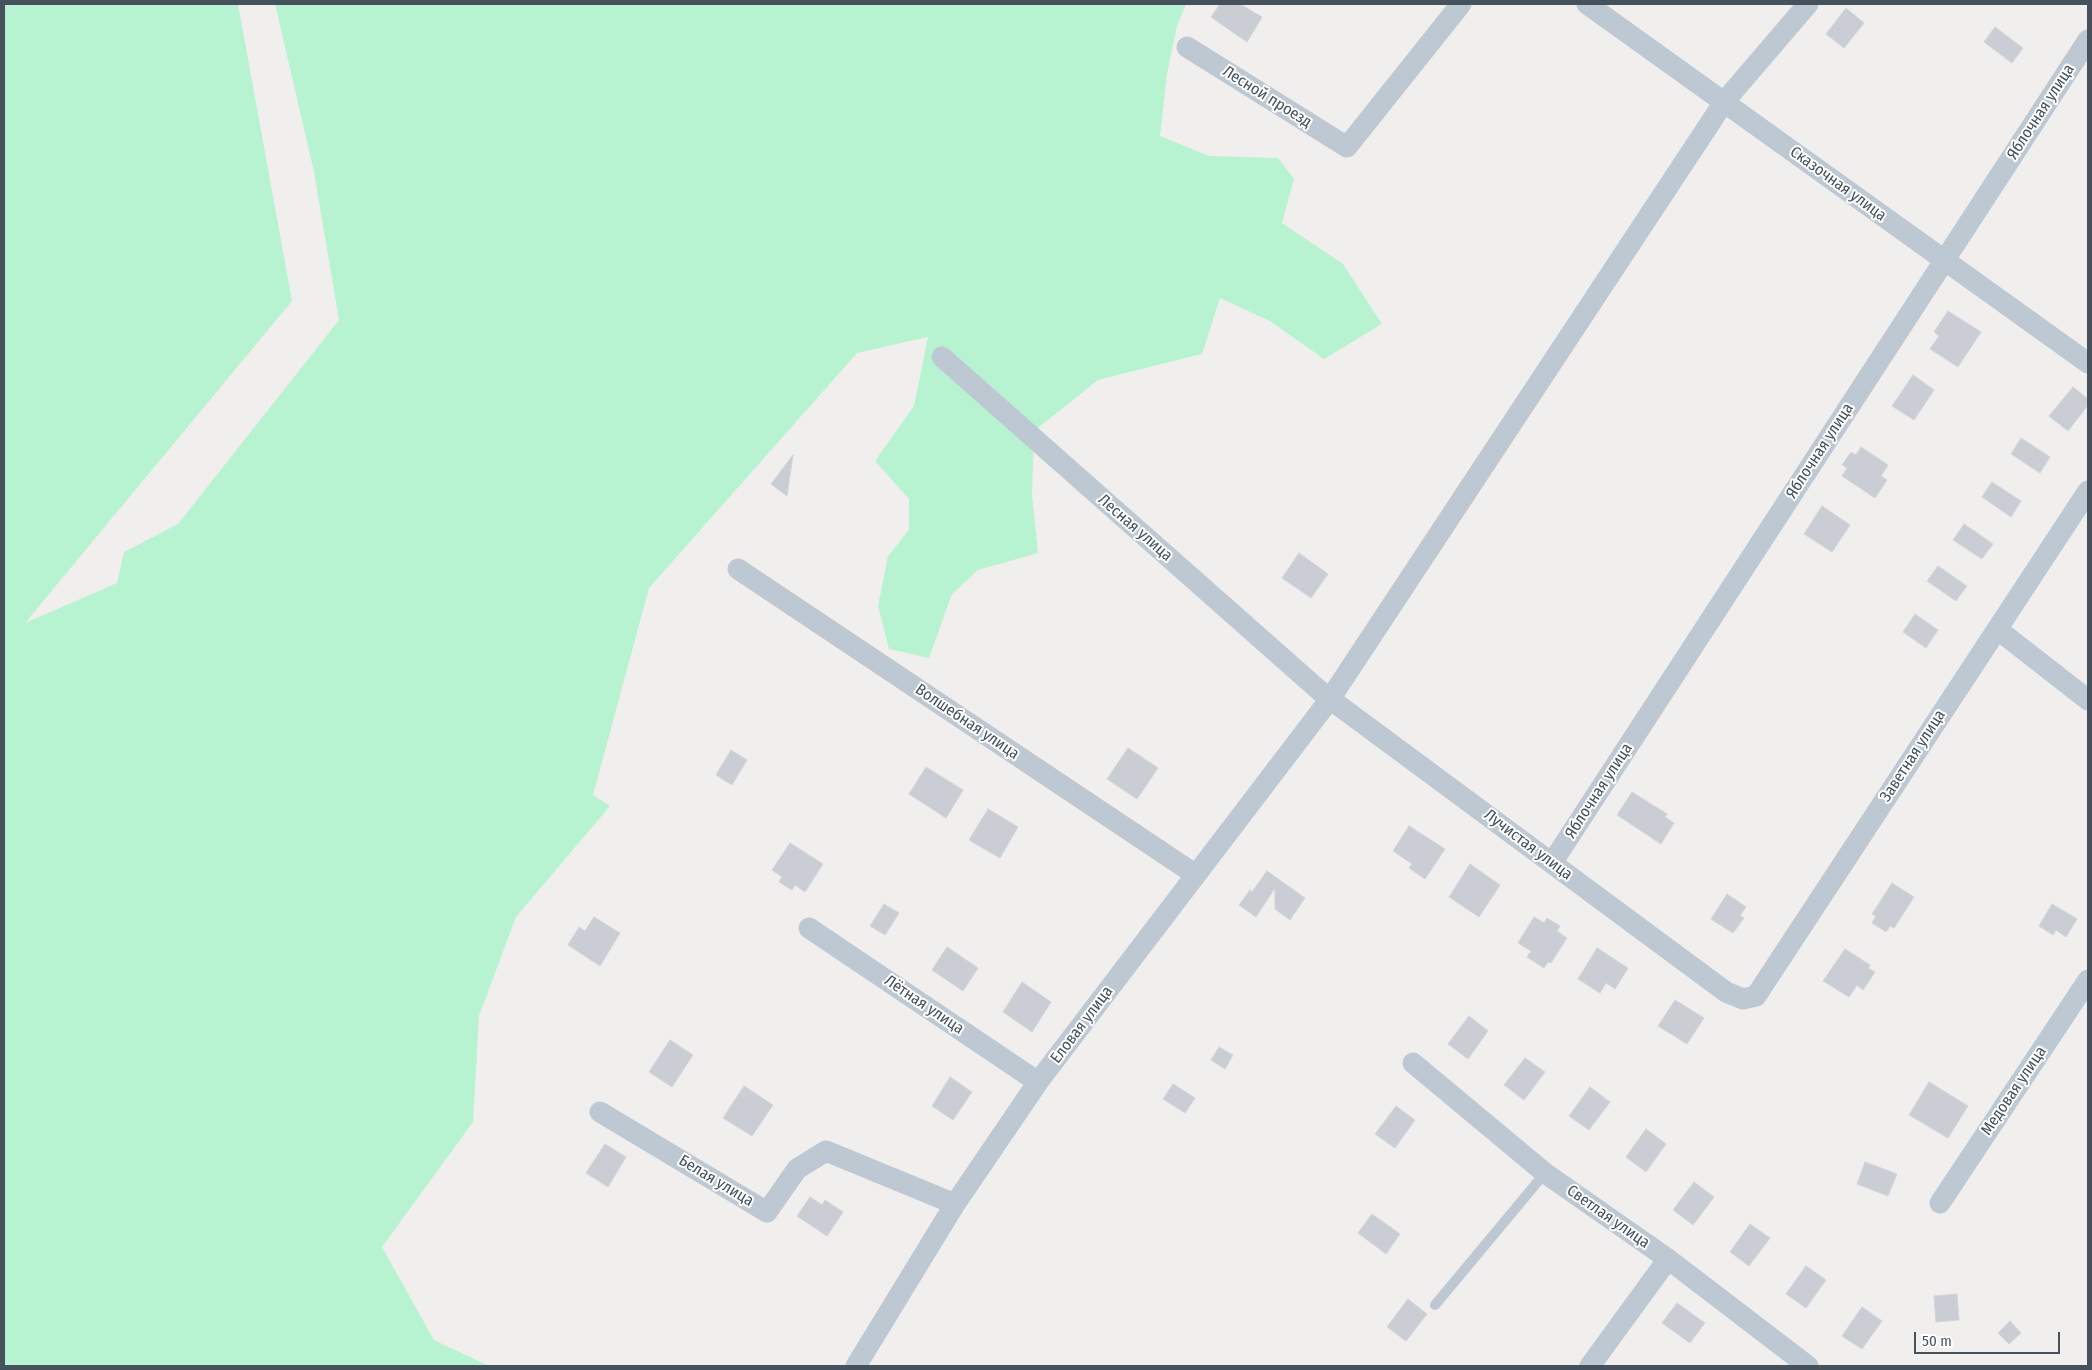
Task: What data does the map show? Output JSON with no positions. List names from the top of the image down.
{
  "streets": {
    "street": [
      "Лесной проезд",
      "Яблочная улица",
      "Сказочная улица",
      "Лесная улица",
      "Волшебная улица",
      "Заветная улица",
      "Лучистая улица",
      "Лётная улица",
      "Еловая улица",
      "Медовая улица",
      "Белая улица",
      "Светлая улица"
    ]
  },
  "crossings": [
    ["Яблочная улица", "Сказочная улица"],
    ["Яблочная улица", "Лучистая улица"],
    ["Сказочная улица", "Еловая улица"],
    ["Лесная улица", "Лучистая улица"],
    ["Лесная улица", "Еловая улица"],
    ["Волшебная улица", "Еловая улица"],
    ["Заветная улица", "Лучистая улица"],
    ["Лучистая улица", "Еловая улица"],
    ["Лётная улица", "Еловая улица"],
    ["Еловая улица", "Белая улица"]
  ],
  "scale_bar": "50 m"
}
